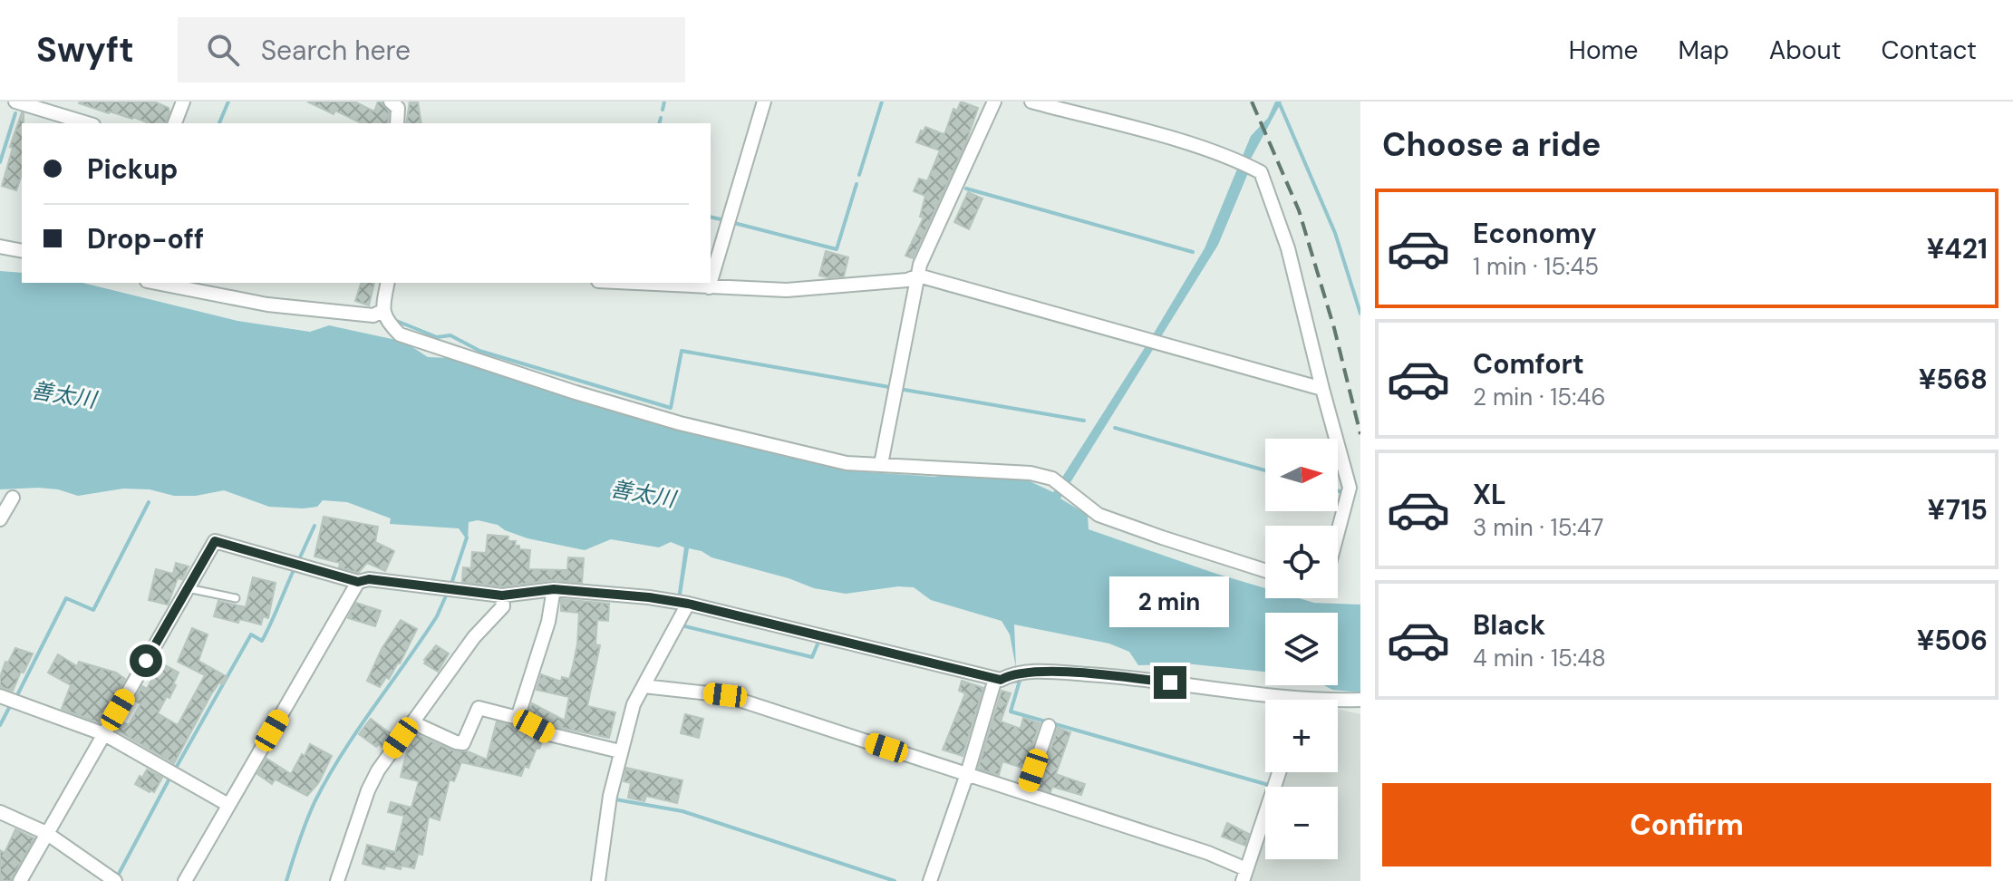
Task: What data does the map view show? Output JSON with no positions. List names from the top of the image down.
{
  "water": ["善太川"],
  "north": "right",
  "page": {
    "header": "Swyft",
    "search": "Search here",
    "nav": [
      "Home",
      "Map",
      "About",
      "Contact"
    ],
    "heading": "Choose a ride",
    "banner": ["Pickup", "Drop-off"],
    "list": [
      {
        "name": "Economy",
        "note": "1 min · 15:45",
        "value": "¥421"
      },
      {
        "name": "Comfort",
        "note": "2 min · 15:46",
        "value": "¥568"
      },
      {
        "name": "XL",
        "note": "3 min · 15:47",
        "value": "¥715"
      },
      {
        "name": "Black",
        "note": "4 min · 15:48",
        "value": "¥506"
      }
    ],
    "map_buttons": ["+", "−"],
    "bubble": "2 min",
    "buttons": "Confirm"
  }
}
